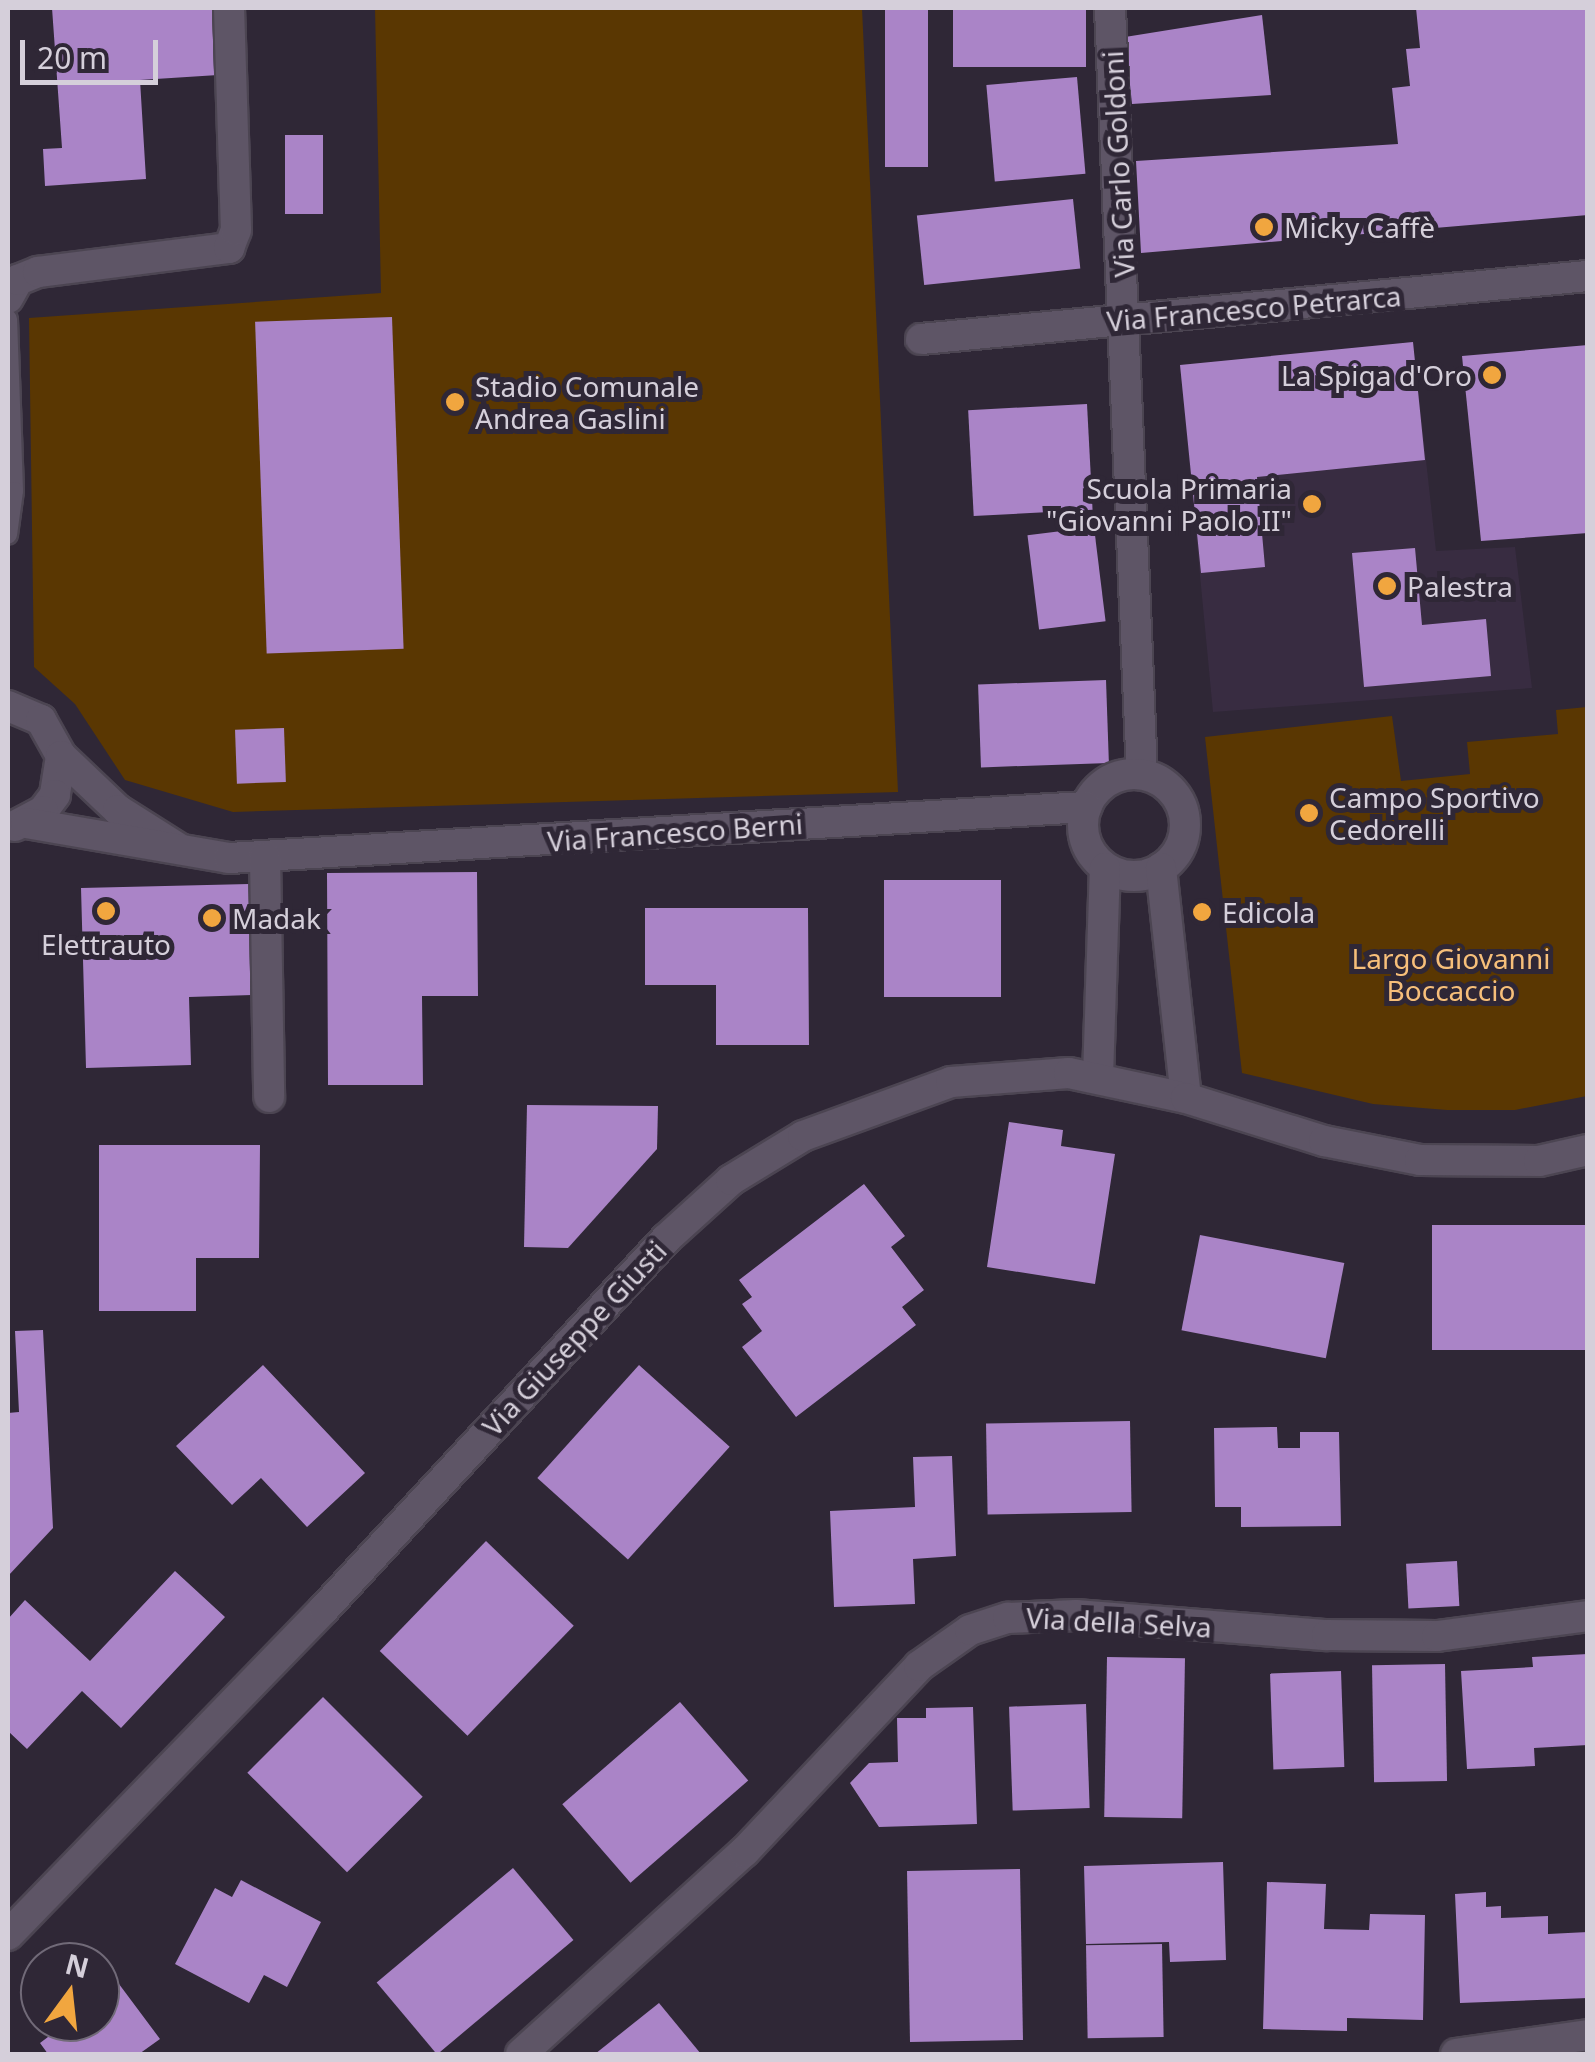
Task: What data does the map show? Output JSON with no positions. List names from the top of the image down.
{
  "streets": {
    "street": [
      "Via Carlo Goldoni",
      "Via Francesco Petrarca",
      "Via Francesco Berni",
      "Via Giuseppe Giusti",
      "Via della Selva"
    ]
  },
  "crossings": [
    ["Via Carlo Goldoni", "Via Francesco Petrarca"]
  ],
  "parks": ["Largo Giovanni Boccaccio"],
  "places": [
    "Micky Caffè",
    "La Spiga d'Oro",
    "Stadio Comunale Andrea Gaslini",
    "Scuola Primaria \"Giovanni Paolo II\"",
    "Palestra",
    "Campo Sportivo Cedorelli",
    "Elettrauto",
    "Edicola",
    "Madak"
  ],
  "scale_bar": "20 m",
  "north": "top"
}
